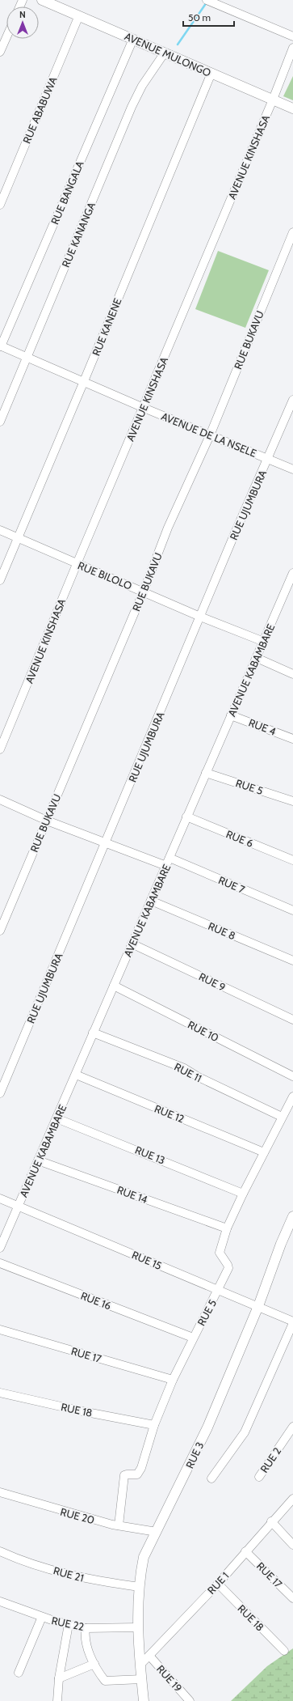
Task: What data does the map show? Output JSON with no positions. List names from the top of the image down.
{
  "streets": {
    "street": [
      "AVENUE MULONGO",
      "RUE ABABUWA",
      "AVENUE KINSHASA",
      "RUE BANGALA",
      "RUE KANANGA",
      "RUE KANENE",
      "RUE BUKAVU",
      "AVENUE DE LA NSELE",
      "RUE UJUMBURA",
      "RUE BILOLO",
      "AVENUE KABAMBARE",
      "RUE 4",
      "RUE 5",
      "RUE 6",
      "RUE 7",
      "RUE 8",
      "RUE 9",
      "RUE 10",
      "RUE 11",
      "RUE 12",
      "RUE 13",
      "RUE 14",
      "RUE 15",
      "RUE 16",
      "RUE 17",
      "RUE 18",
      "RUE 3",
      "RUE 2",
      "RUE 20",
      "RUE 21",
      "RUE 1",
      "RUE 22",
      "RUE 19"
    ]
  },
  "crossings": [
    ["AVENUE MULONGO", "RUE ABABUWA"],
    ["AVENUE MULONGO", "AVENUE KINSHASA"],
    ["AVENUE MULONGO", "RUE BANGALA"],
    ["AVENUE MULONGO", "RUE KANANGA"],
    ["AVENUE MULONGO", "RUE KANENE"],
    ["AVENUE KINSHASA", "AVENUE DE LA NSELE"],
    ["AVENUE KINSHASA", "RUE BILOLO"],
    ["RUE BANGALA", "AVENUE DE LA NSELE"],
    ["RUE KANANGA", "AVENUE DE LA NSELE"],
    ["RUE KANENE", "AVENUE DE LA NSELE"],
    ["RUE KANENE", "RUE BILOLO"],
    ["RUE BUKAVU", "AVENUE DE LA NSELE"],
    ["RUE BUKAVU", "RUE BILOLO"],
    ["RUE BUKAVU", "RUE 7"],
    ["AVENUE DE LA NSELE", "RUE UJUMBURA"],
    ["RUE UJUMBURA", "RUE BILOLO"],
    ["RUE UJUMBURA", "RUE 7"],
    ["RUE BILOLO", "AVENUE KABAMBARE"],
    ["AVENUE KABAMBARE", "RUE 4"],
    ["AVENUE KABAMBARE", "RUE 5"],
    ["AVENUE KABAMBARE", "RUE 6"],
    ["AVENUE KABAMBARE", "RUE 7"],
    ["AVENUE KABAMBARE", "RUE 8"],
    ["AVENUE KABAMBARE", "RUE 9"],
    ["AVENUE KABAMBARE", "RUE 10"],
    ["AVENUE KABAMBARE", "RUE 11"],
    ["AVENUE KABAMBARE", "RUE 12"],
    ["AVENUE KABAMBARE", "RUE 13"],
    ["AVENUE KABAMBARE", "RUE 14"],
    ["AVENUE KABAMBARE", "RUE 15"],
    ["RUE 5", "RUE 11"],
    ["RUE 5", "RUE 12"],
    ["RUE 5", "RUE 13"],
    ["RUE 5", "RUE 14"],
    ["RUE 5", "RUE 15"],
    ["RUE 5", "RUE 16"],
    ["RUE 5", "RUE 17"],
    ["RUE 5", "RUE 18"],
    ["RUE 5", "RUE 20"],
    ["RUE 15", "RUE 3"],
    ["RUE 17", "RUE 1"],
    ["RUE 18", "RUE 1"],
    ["RUE 3", "RUE 20"],
    ["RUE 3", "RUE 21"],
    ["RUE 3", "RUE 1"],
    ["RUE 3", "RUE 22"],
    ["RUE 1", "RUE 19"]
  ],
  "scale_bar": "50 m",
  "north": "top"
}
